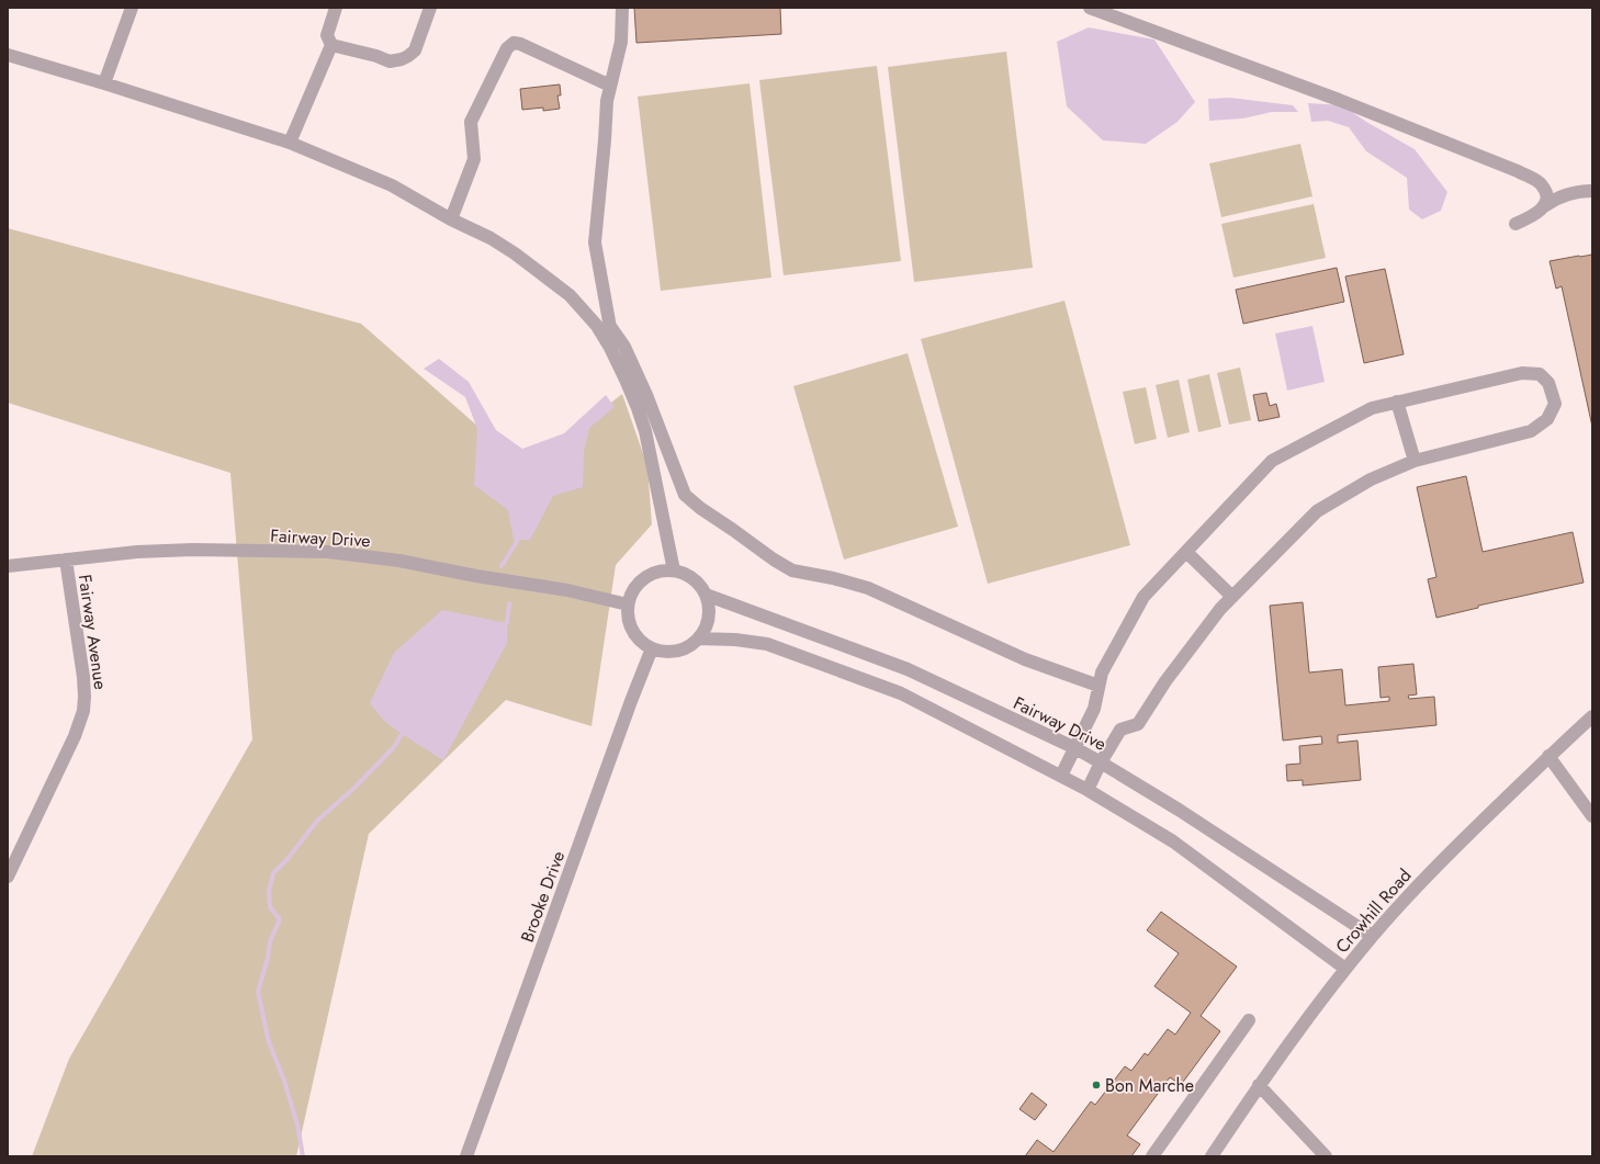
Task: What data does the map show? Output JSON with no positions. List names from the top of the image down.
{
  "streets": {
    "street": [
      "Fairway Drive",
      "Fairway Avenue",
      "Brooke Drive",
      "Crowhill Road"
    ]
  },
  "crossings": [
    ["Fairway Drive", "Fairway Avenue"],
    ["Fairway Drive", "Brooke Drive"],
    ["Fairway Drive", "Crowhill Road"]
  ],
  "places": ["Bon Marche"]
}
